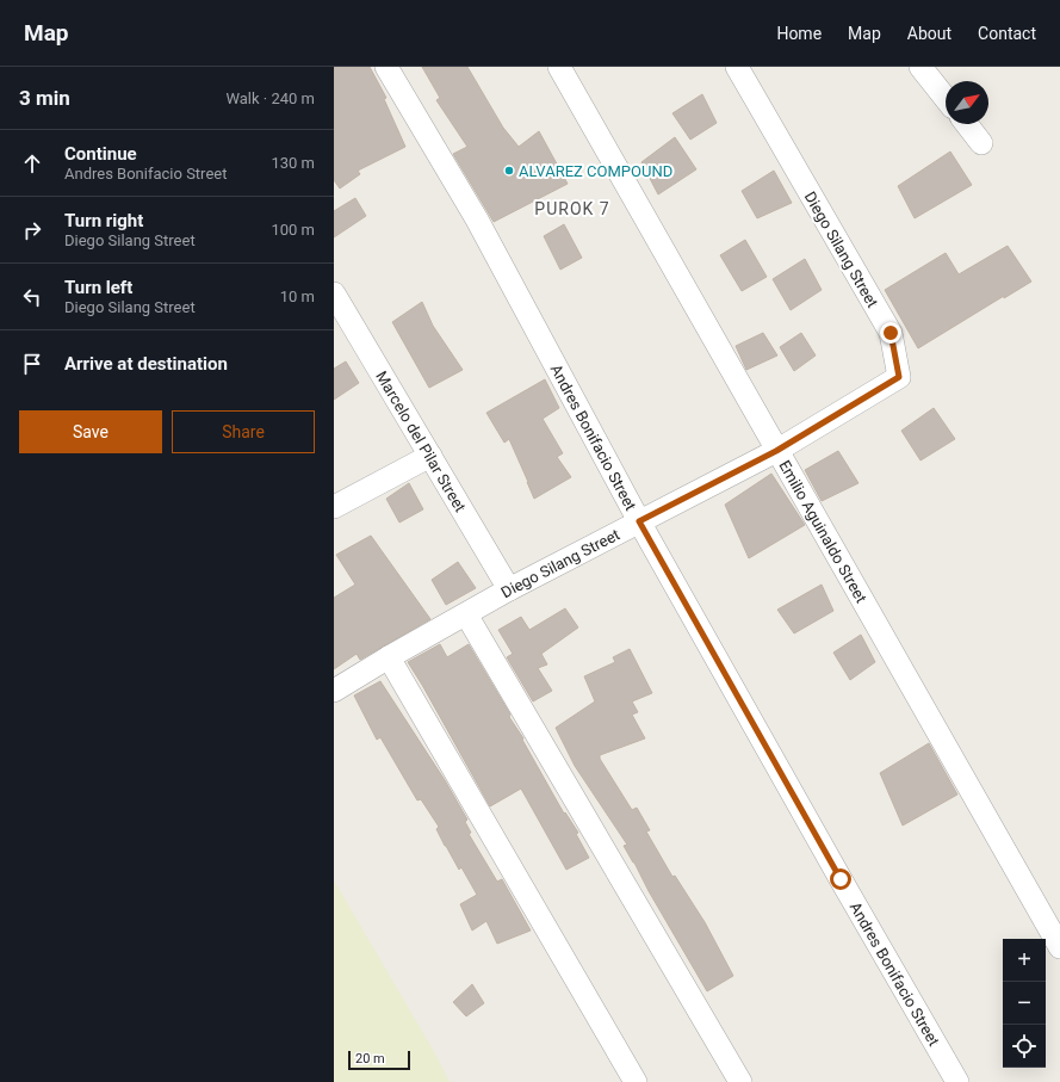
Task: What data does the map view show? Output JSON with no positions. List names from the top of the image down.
{
  "streets": {
    "street": [
      "Diego Silang Street",
      "Andres Bonifacio Street",
      "Marcelo del Pilar Street",
      "Emilio Aguinaldo Street"
    ]
  },
  "crossings": [
    ["Diego Silang Street", "Andres Bonifacio Street"],
    ["Diego Silang Street", "Marcelo del Pilar Street"],
    ["Diego Silang Street", "Emilio Aguinaldo Street"]
  ],
  "districts": ["PUROK 7"],
  "places": ["ALVAREZ COMPOUND"],
  "scale_bar": "20 m",
  "north": "top right",
  "page": {
    "header": "Map",
    "nav": [
      "Home",
      "Map",
      "About",
      "Contact"
    ],
    "heading": ["3 min", "Walk · 240 m"],
    "list": [
      ["Continue", "Andres Bonifacio Street", "130 m"],
      ["Turn right", "Diego Silang Street", "100 m"],
      ["Turn left", "Diego Silang Street", "10 m"],
      "Arrive at destination"
    ],
    "buttons": ["Save", "Share"],
    "map_buttons": ["+", "−"],
    "scale": "20 m"
  }
}
